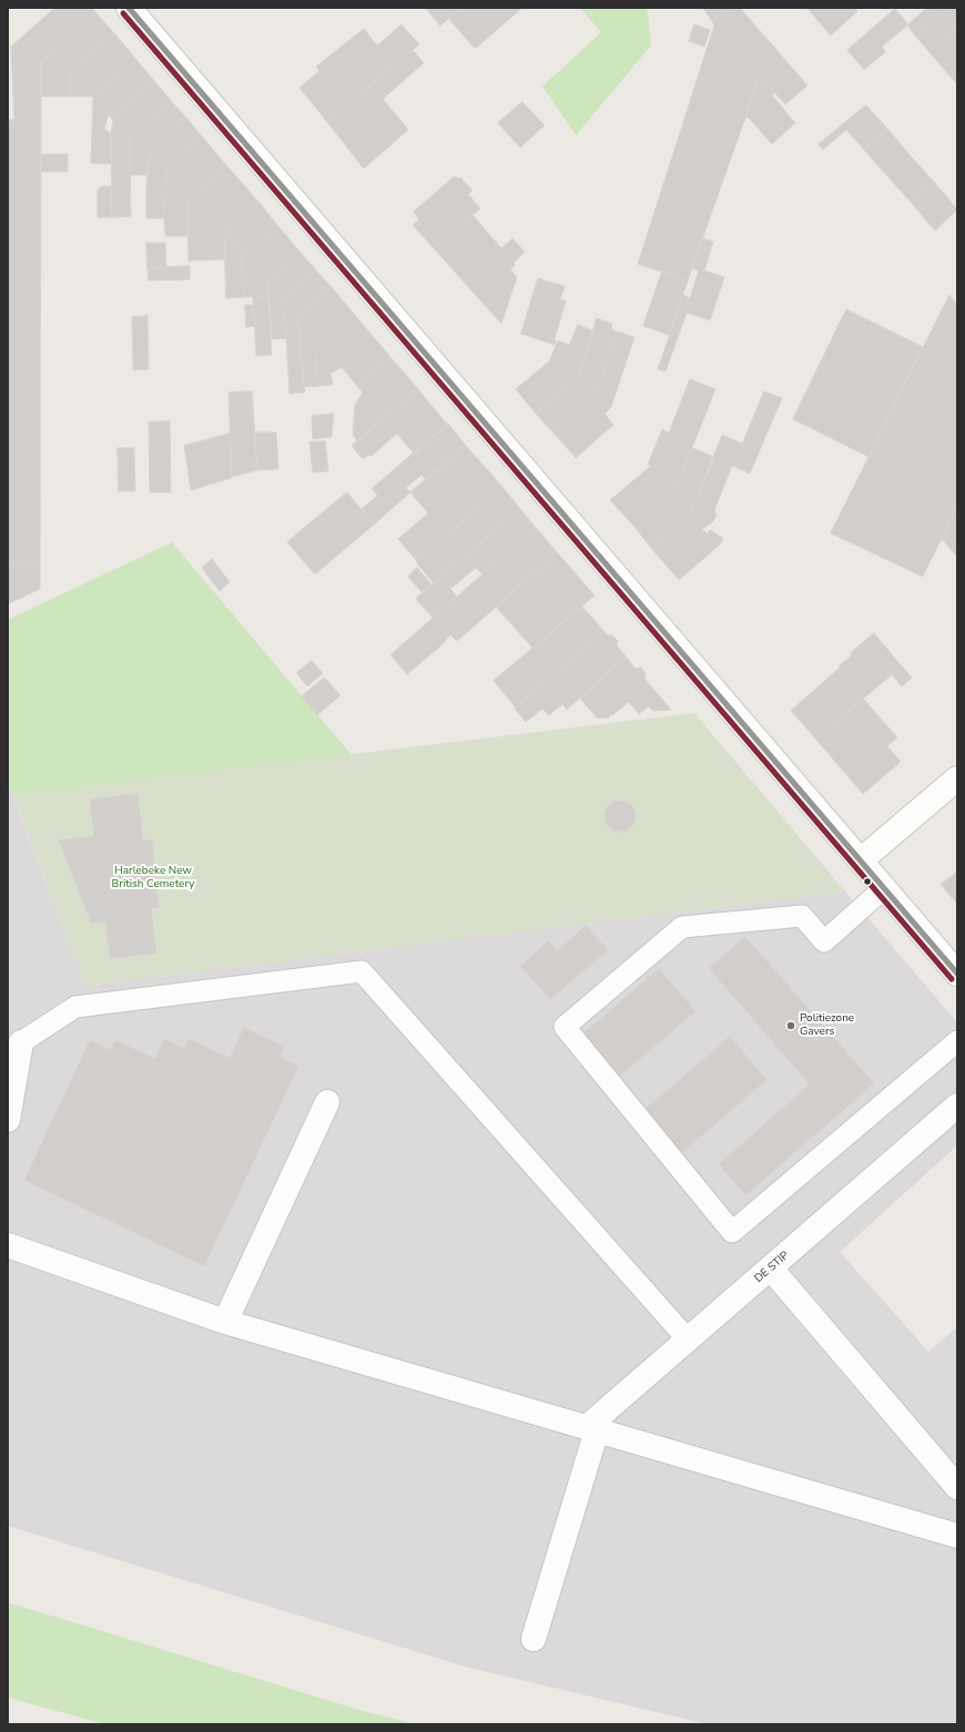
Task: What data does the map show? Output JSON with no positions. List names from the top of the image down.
{
  "streets": {
    "street": ["DE STIP"]
  },
  "parks": ["Harlebeke New British Cemetery"],
  "places": ["Politiezone Gavers"]
}
